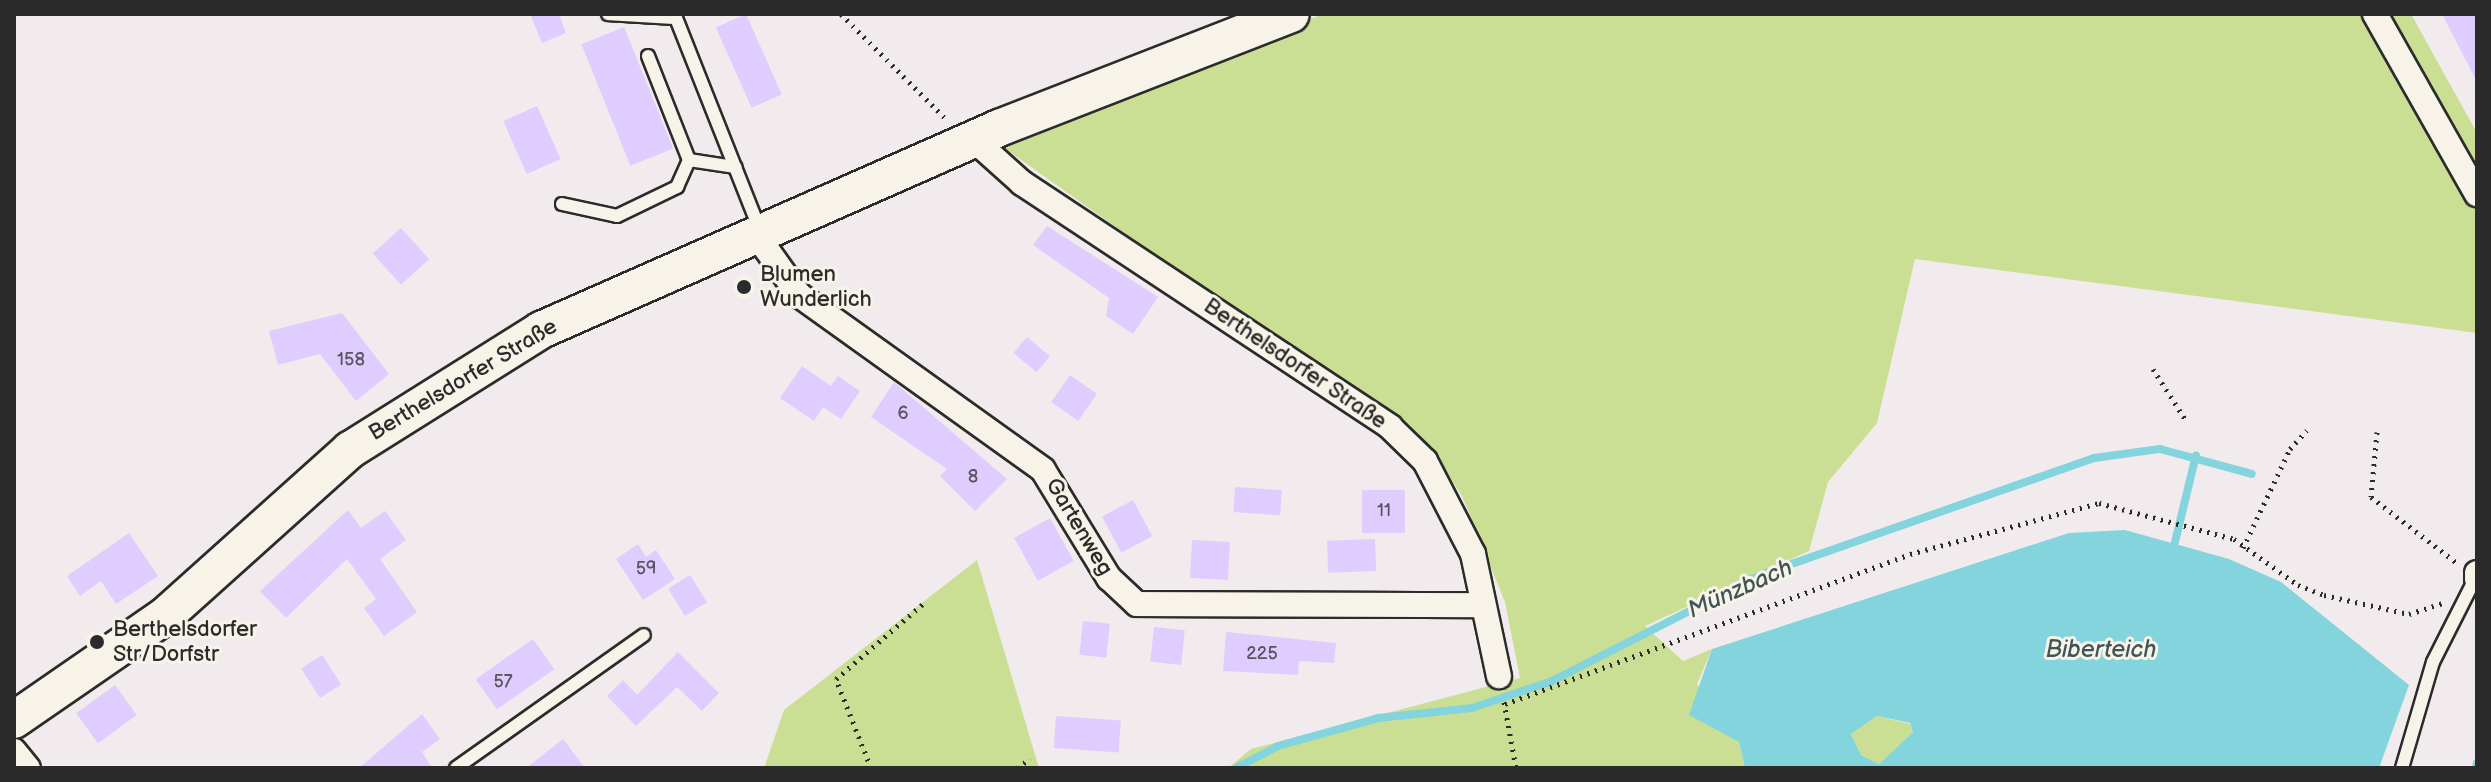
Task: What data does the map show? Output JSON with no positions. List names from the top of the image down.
{
  "streets": {
    "street": ["Berthelsdorfer Straße", "Gartenweg"]
  },
  "crossings": [
    ["Berthelsdorfer Straße", "Gartenweg"]
  ],
  "water": ["Münzbach", "Biberteich"],
  "places": ["Blumen Wunderlich", "Berthelsdorfer Str/Dorfstr"],
  "house_numbers": [
    "158",
    "6",
    "8",
    "11",
    "59",
    "225",
    "57"
  ]
}
